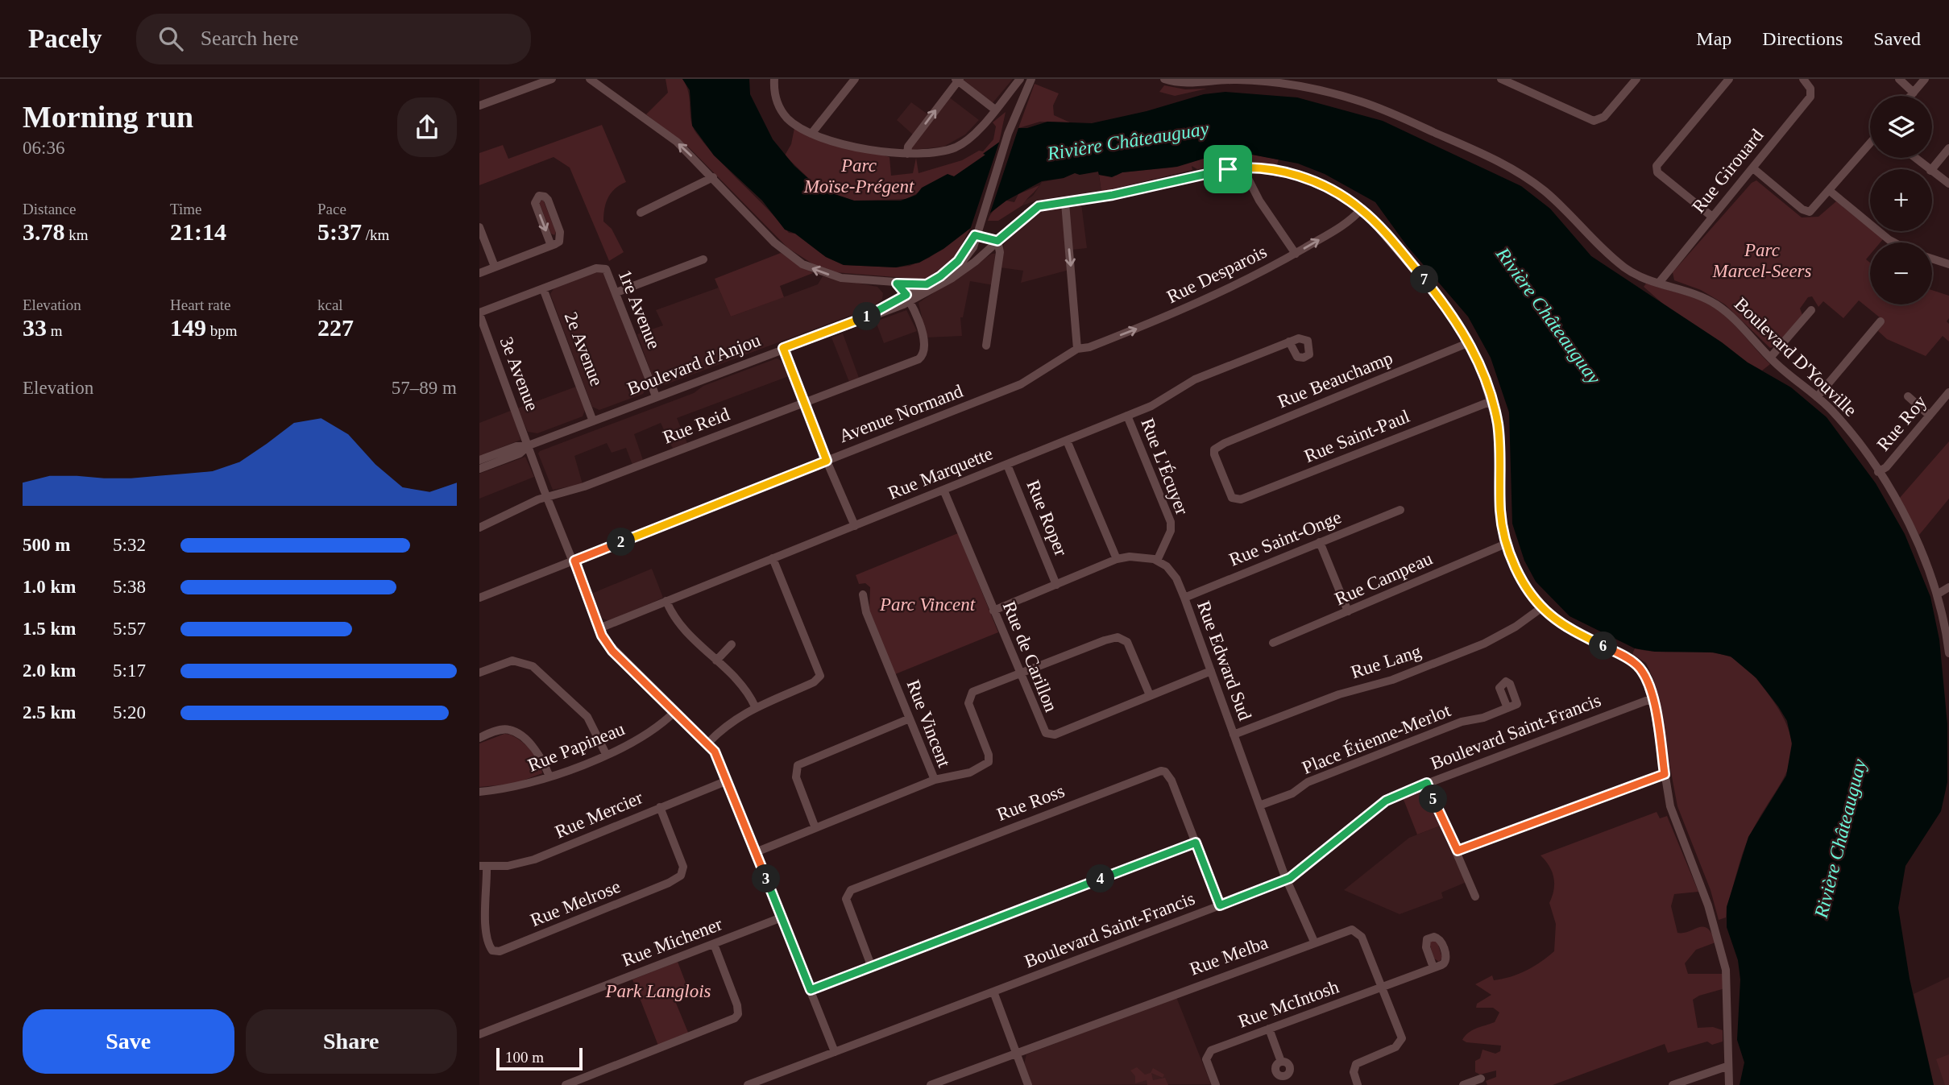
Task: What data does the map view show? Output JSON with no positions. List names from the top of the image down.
{
  "streets": {
    "street": [
      "Rue Girouard",
      "Rue Desparois",
      "1re Avenue",
      "2e Avenue",
      "Boulevard D'Youville",
      "Boulevard d'Anjou",
      "3e Avenue",
      "Rue Beauchamp",
      "Avenue Normand",
      "Rue Roy",
      "Rue Reid",
      "Rue Saint-Paul",
      "Rue L'Écuyer",
      "Rue Marquette",
      "Rue Roper",
      "Rue Saint-Onge",
      "Rue Campeau",
      "Rue de Carillon",
      "Rue Edward Sud",
      "Rue Lang",
      "Rue Vincent",
      "Boulevard Saint-Francis",
      "Place Étienne-Merlot",
      "Rue Papineau",
      "Rue Ross",
      "Rue Mercier",
      "Rue Melrose",
      "Rue Michener",
      "Rue Melba",
      "Rue McIntosh"
    ]
  },
  "crossings": [
    ["Rue Girouard", "Boulevard D'Youville"],
    ["Rue Desparois", "Avenue Normand"],
    ["1re Avenue", "2e Avenue"],
    ["1re Avenue", "Boulevard d'Anjou"],
    ["2e Avenue", "Boulevard d'Anjou"],
    ["Boulevard D'Youville", "Rue Roy"],
    ["Boulevard d'Anjou", "3e Avenue"],
    ["Boulevard d'Anjou", "Rue Reid"],
    ["3e Avenue", "Avenue Normand"],
    ["3e Avenue", "Rue Reid"],
    ["3e Avenue", "Rue Marquette"],
    ["3e Avenue", "Rue Vincent"],
    ["3e Avenue", "Boulevard Saint-Francis"],
    ["3e Avenue", "Rue Papineau"],
    ["3e Avenue", "Rue Mercier"],
    ["3e Avenue", "Rue Michener"],
    ["Rue Beauchamp", "Rue Saint-Paul"],
    ["Rue L'Écuyer", "Rue Marquette"],
    ["Rue L'Écuyer", "Rue Edward Sud"],
    ["Rue Marquette", "Rue Roper"],
    ["Rue Marquette", "Rue de Carillon"],
    ["Rue Saint-Onge", "Rue Edward Sud"],
    ["Rue de Carillon", "Rue Edward Sud"],
    ["Rue Edward Sud", "Rue Lang"],
    ["Rue Edward Sud", "Boulevard Saint-Francis"],
    ["Rue Edward Sud", "Place Étienne-Merlot"],
    ["Rue Edward Sud", "Rue Melba"],
    ["Boulevard Saint-Francis", "Rue Ross"],
    ["Rue Mercier", "Rue Melrose"],
    ["Rue Melba", "Rue McIntosh"]
  ],
  "one_way": ["Rue Desparois"],
  "water": ["Rivière Châteauguay"],
  "parks": [
    "Parc Moïse-Prégent",
    "Parc Marcel-Seers",
    "Parc Vincent",
    "Park Langlois"
  ],
  "scale_bar": "100 m",
  "page": {
    "header": "Pacely",
    "search": "Search here",
    "nav": ["Map", "Directions", "Saved"],
    "heading": ["Morning run", "06:36"],
    "map_buttons": ["+", "−"],
    "stats": [
      ["Distance", "3.78 km"],
      ["Time", "21:14"],
      ["Pace", "5:37 /km"],
      ["Elevation", "33 m"],
      ["Heart rate", "149 bpm"],
      ["kcal", "227"]
    ],
    "pins": [
      "7",
      "1",
      "2",
      "6",
      "5",
      "3",
      "4"
    ],
    "chart": ["Elevation", "57–89 m"],
    "list": [
      {
        "name": "500 m",
        "note": "5:32"
      },
      {
        "name": "1.0 km",
        "note": "5:38"
      },
      {
        "name": "1.5 km",
        "note": "5:57"
      },
      {
        "name": "2.0 km",
        "note": "5:17"
      },
      {
        "name": "2.5 km",
        "note": "5:20"
      }
    ],
    "buttons": ["Save", "Share"],
    "scale": "100 m"
  }
}
